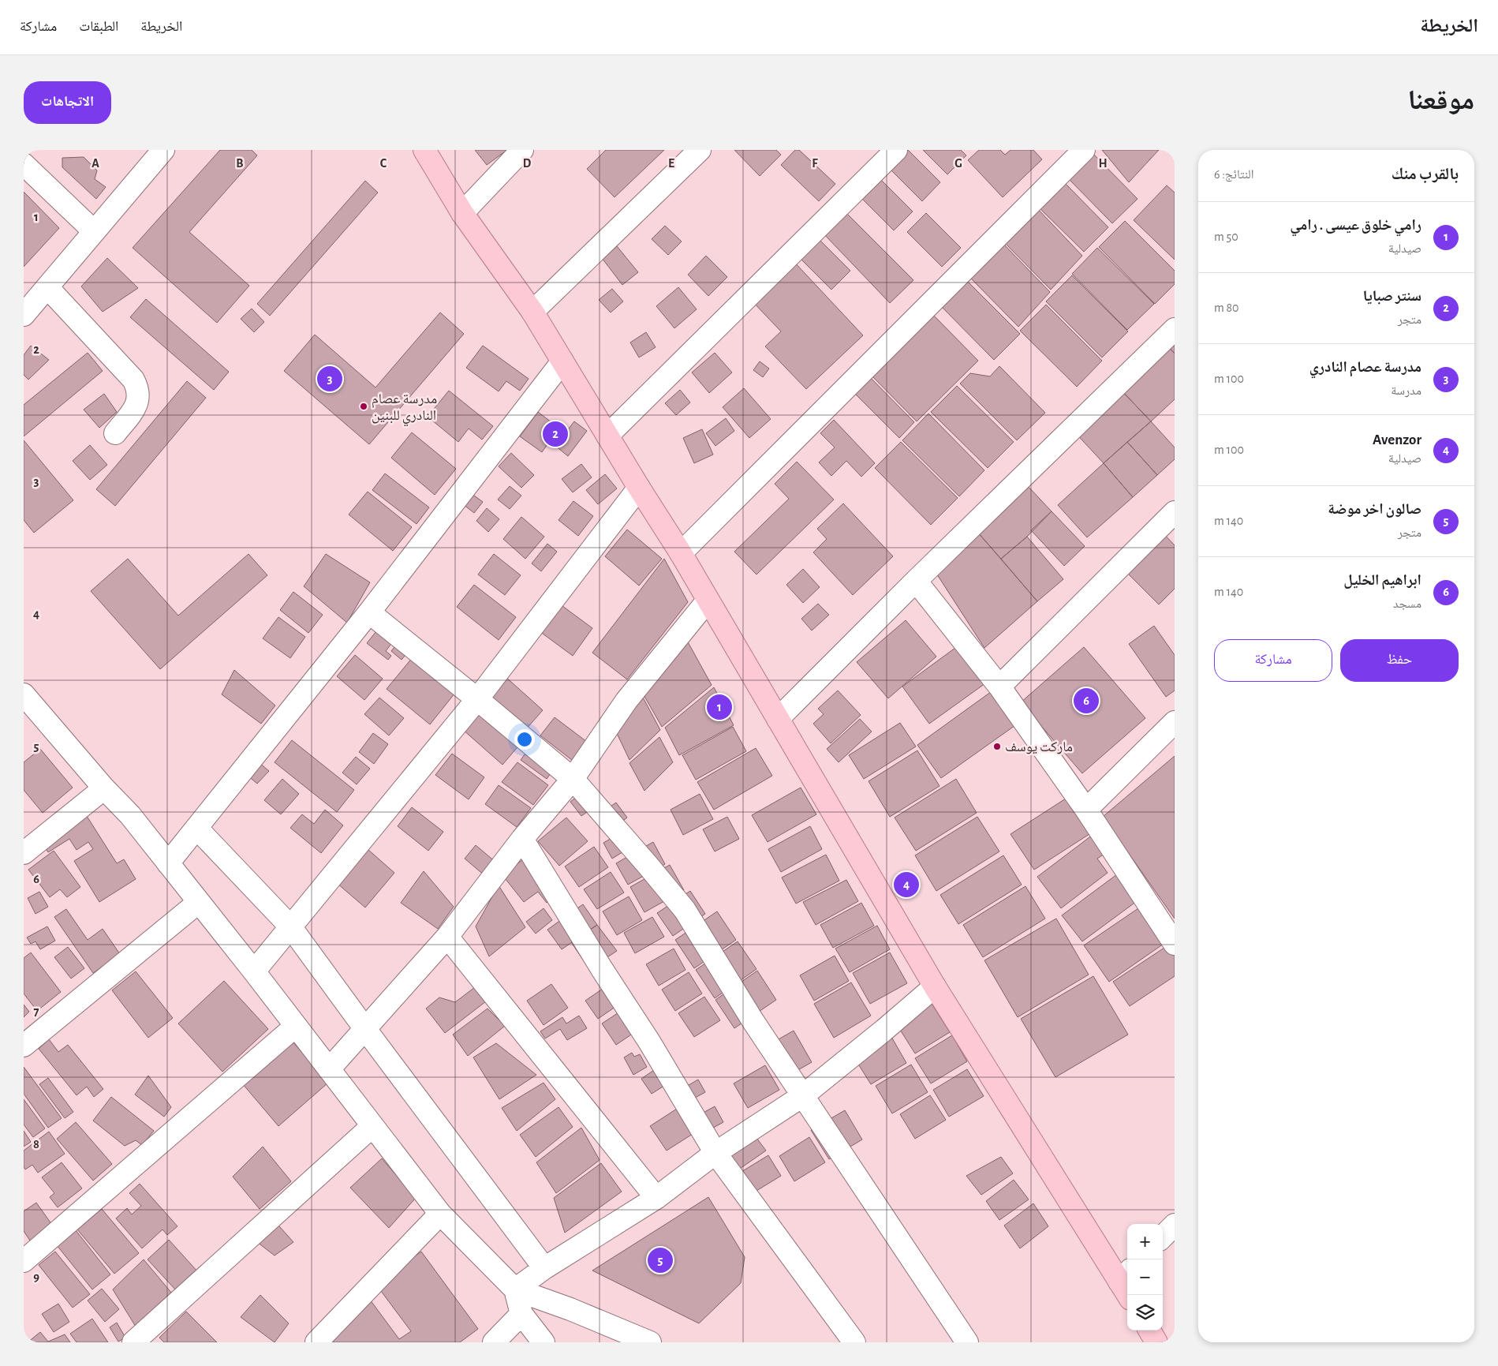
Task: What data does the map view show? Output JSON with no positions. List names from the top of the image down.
{
  "places": ["مدرسة عصام النادري للبنين", "ماركت يوسف"],
  "page": {
    "header": "الخريطة",
    "nav": ["الخريطة", "الطبقات", "مشاركة"],
    "title": "موقعنا",
    "buttons": [
      "الاتجاهات",
      ["حفظ", "مشاركة"]
    ],
    "heading": ["بالقرب منك", "النتائج: 6"],
    "list": [
      {
        "mark": "1",
        "name": "رامي خلوق عيسى . رامي",
        "note": "صيدلية",
        "value": "50 m"
      },
      {
        "mark": "2",
        "name": "سنتر صبايا",
        "note": "متجر",
        "value": "80 m"
      },
      {
        "mark": "3",
        "name": "مدرسة عصام النادري",
        "note": "مدرسة",
        "value": "100 m"
      },
      {
        "mark": "4",
        "name": "Avenzor",
        "note": "صيدلية",
        "value": "100 m"
      },
      {
        "mark": "5",
        "name": "صالون اخر موضة",
        "note": "متجر",
        "value": "140 m"
      },
      {
        "mark": "6",
        "name": "ابراهيم الخليل",
        "note": "مسجد",
        "value": "140 m"
      }
    ],
    "pins": [
      "3",
      "2",
      "6",
      "1",
      "4",
      "5"
    ],
    "map_buttons": ["+", "−"]
  },
  "grid": {
    "columns": [
      "A",
      "B",
      "C",
      "D",
      "E",
      "F",
      "G",
      "H"
    ],
    "rows": [
      "1",
      "2",
      "3",
      "4",
      "5",
      "6",
      "7",
      "8",
      "9"
    ]
  }
}
